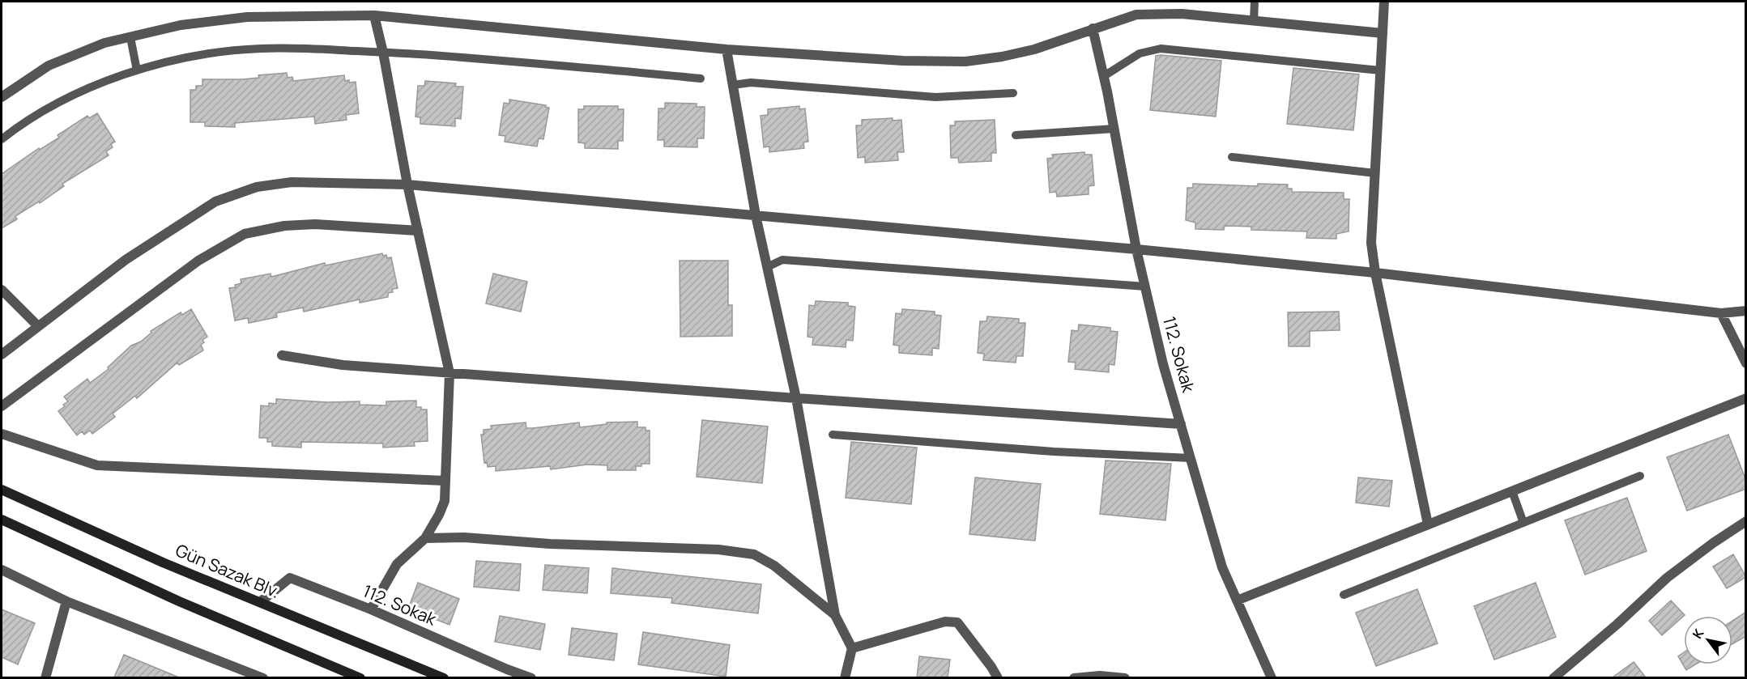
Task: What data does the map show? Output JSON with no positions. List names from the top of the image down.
{
  "streets": {
    "main road": ["Gün Sazak Blv."],
    "street": ["112. Sokak"]
  },
  "crossings": [
    ["112. Sokak", "Gün Sazak Blv."]
  ],
  "north": "top left"
}
